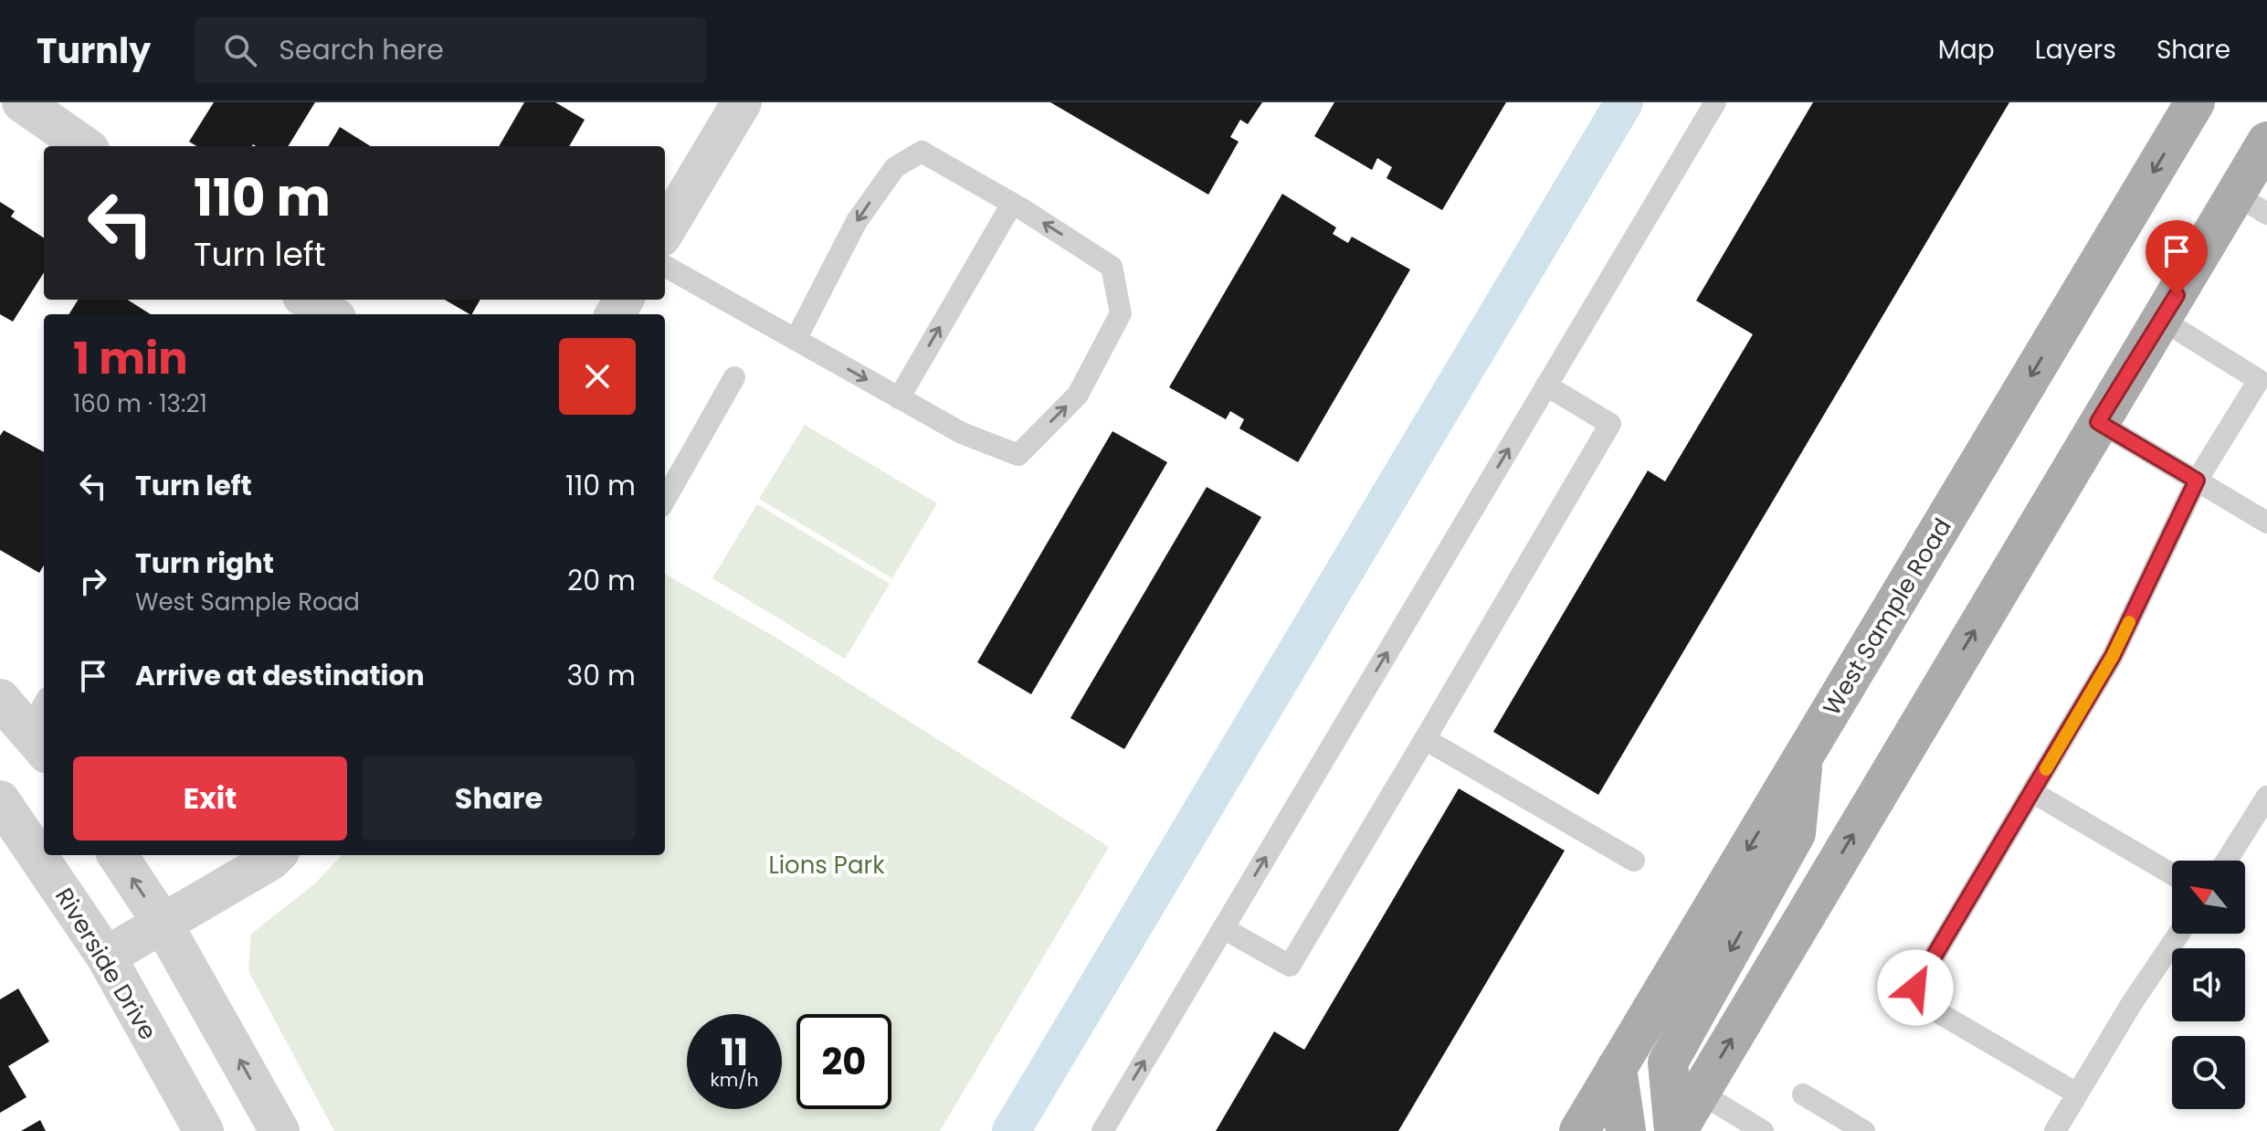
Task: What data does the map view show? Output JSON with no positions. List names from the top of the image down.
{
  "streets": {
    "main road": ["West Sample Road"],
    "street": ["Riverside Drive"]
  },
  "parks": ["Lions Park"],
  "north": "top left",
  "page": {
    "header": "Turnly",
    "search": "Search here",
    "nav": ["Map", "Layers", "Share"],
    "turn": ["110 m", "Turn left"],
    "heading": ["1 min", "160 m · 13:21"],
    "list": [
      {
        "name": "Turn left",
        "value": "110 m"
      },
      {
        "name": "Turn right",
        "note": "West Sample Road",
        "value": "20 m"
      },
      {
        "name": "Arrive at destination",
        "value": "30 m"
      }
    ],
    "buttons": ["Exit", "Share"],
    "speed": "11 km/h",
    "limit": "20"
  }
}
